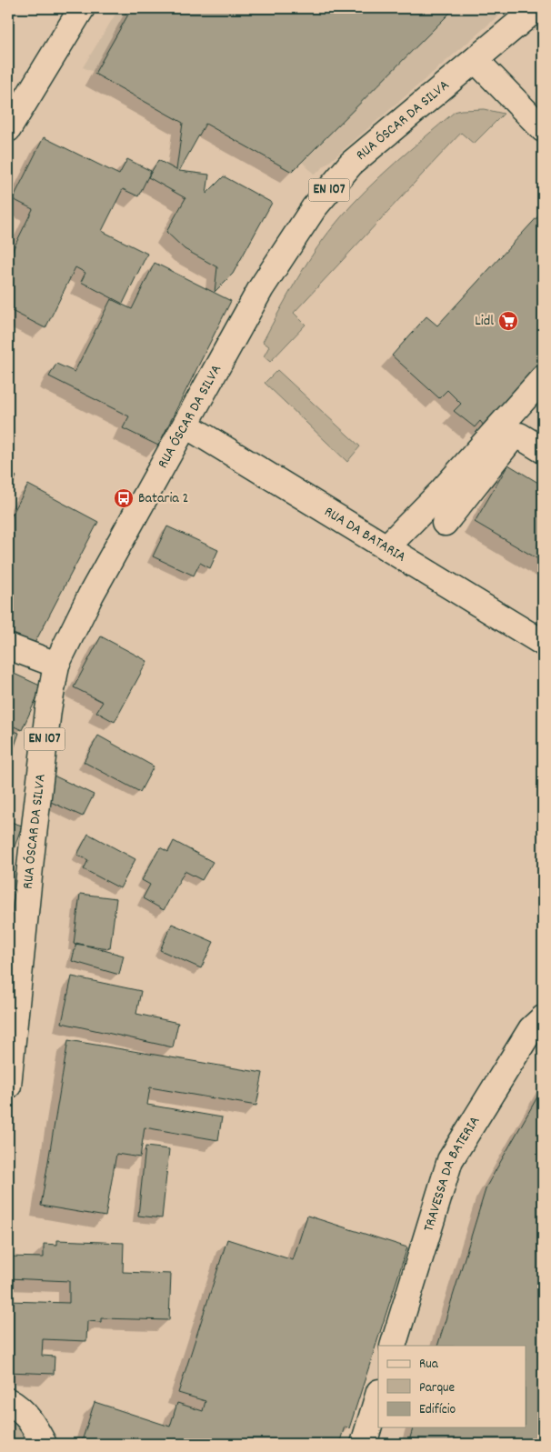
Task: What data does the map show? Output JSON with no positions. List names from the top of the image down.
{
  "streets": {
    "main road": [
      "RUA ÓSCAR DA SILVA",
      "EN 107",
      "RUA DA BATARIA",
      "TRAVESSA DA BATERIA"
    ]
  },
  "crossings": [
    ["RUA ÓSCAR DA SILVA", "RUA DA BATARIA"]
  ],
  "places": {
    "supermarket": ["Lidl"],
    "bus stop": ["Bataria 2"]
  },
  "legend": ["Rua", "Parque", "Edifício"]
}
